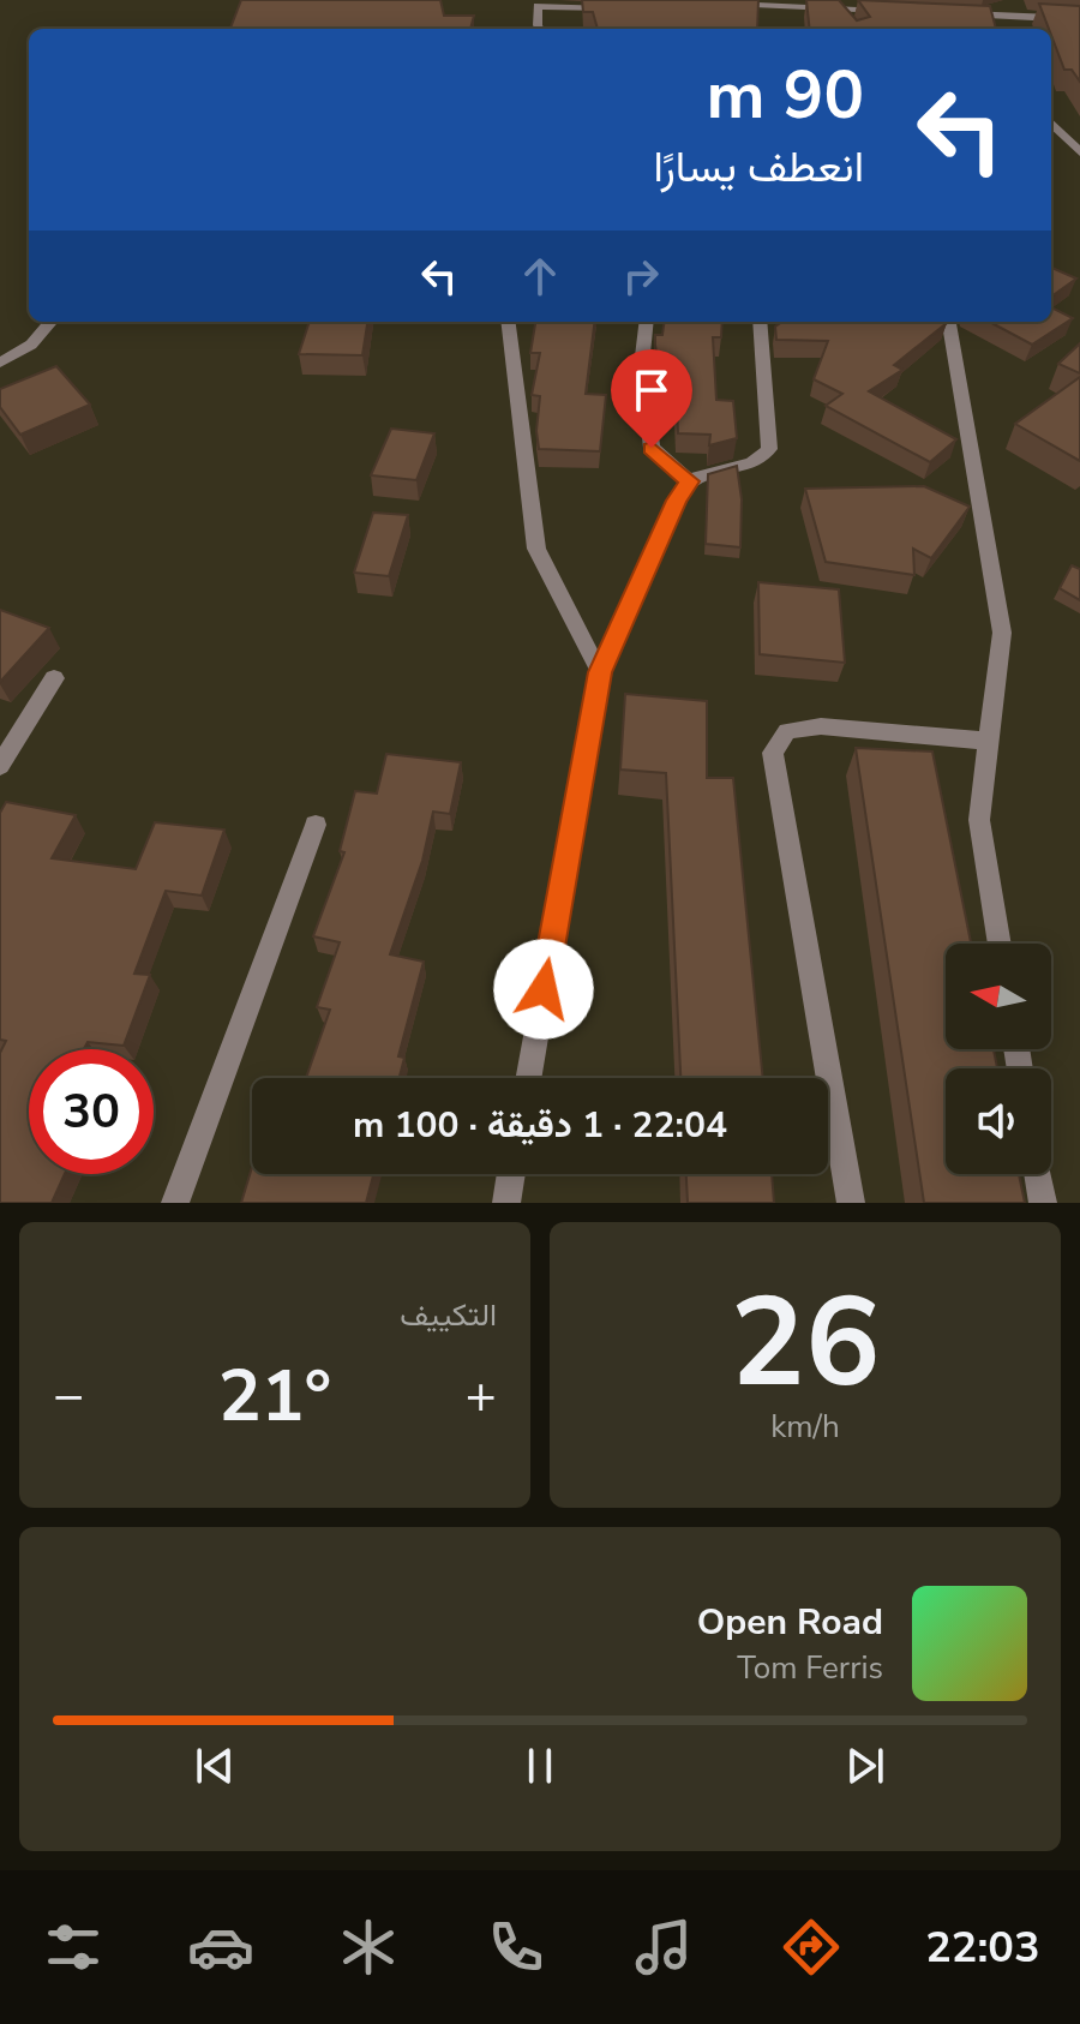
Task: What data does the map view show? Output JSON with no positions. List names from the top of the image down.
{
  "north": "left",
  "page": {
    "turn": ["90 m", "انعطف يسارًا"],
    "limit": "30",
    "trip": "22:04 · 1 دقيقة · 100 m",
    "tile": [
      ["26", "km/h"],
      "التكييف"
    ],
    "heat": ["−", "21°", "+"],
    "song": ["Open Road", "Tom Ferris"],
    "tabs": "22:03"
  }
}
